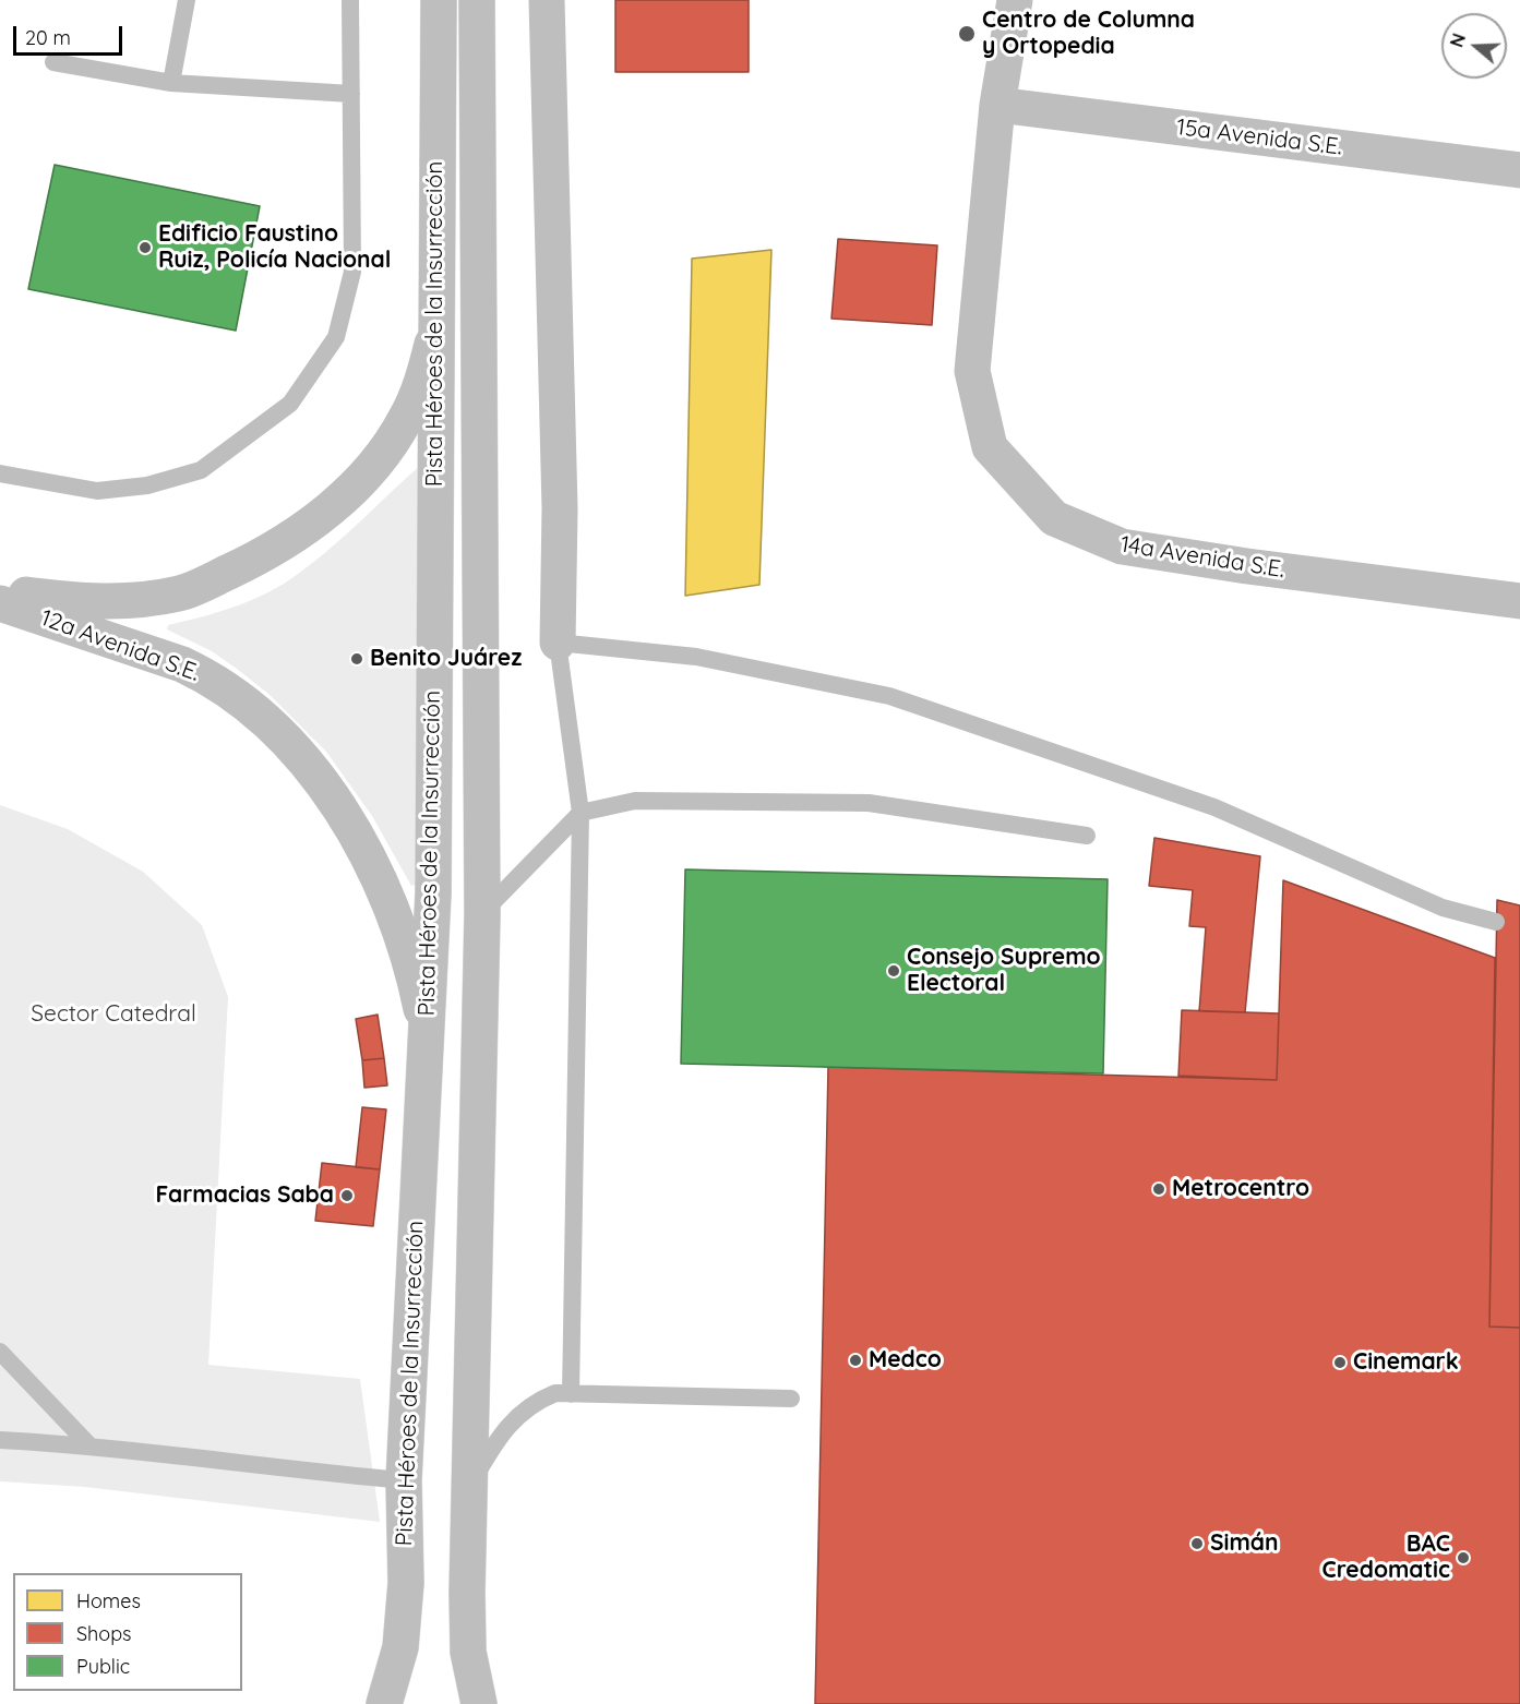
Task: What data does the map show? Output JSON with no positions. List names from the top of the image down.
{
  "streets": {
    "main road": [
      "15a Avenida S.E.",
      "Pista Héroes de la Insurrección",
      "14a Avenida S.E.",
      "12a Avenida S.E."
    ]
  },
  "crossings": [
    ["15a Avenida S.E.", "14a Avenida S.E."],
    ["Pista Héroes de la Insurrección", "12a Avenida S.E."]
  ],
  "parks": ["Sector Catedral"],
  "places": [
    "Centro de Columna y Ortopedia",
    "Edificio Faustino Ruiz, Policía Nacional",
    "Benito Juárez",
    "Consejo Supremo Electoral",
    "Metrocentro",
    "Farmacias Saba",
    "Medco",
    "Cinemark",
    "Simán",
    "BAC Credomatic"
  ],
  "legend": ["Homes", "Shops", "Public"],
  "scale_bar": "20 m",
  "north": "left"
}
